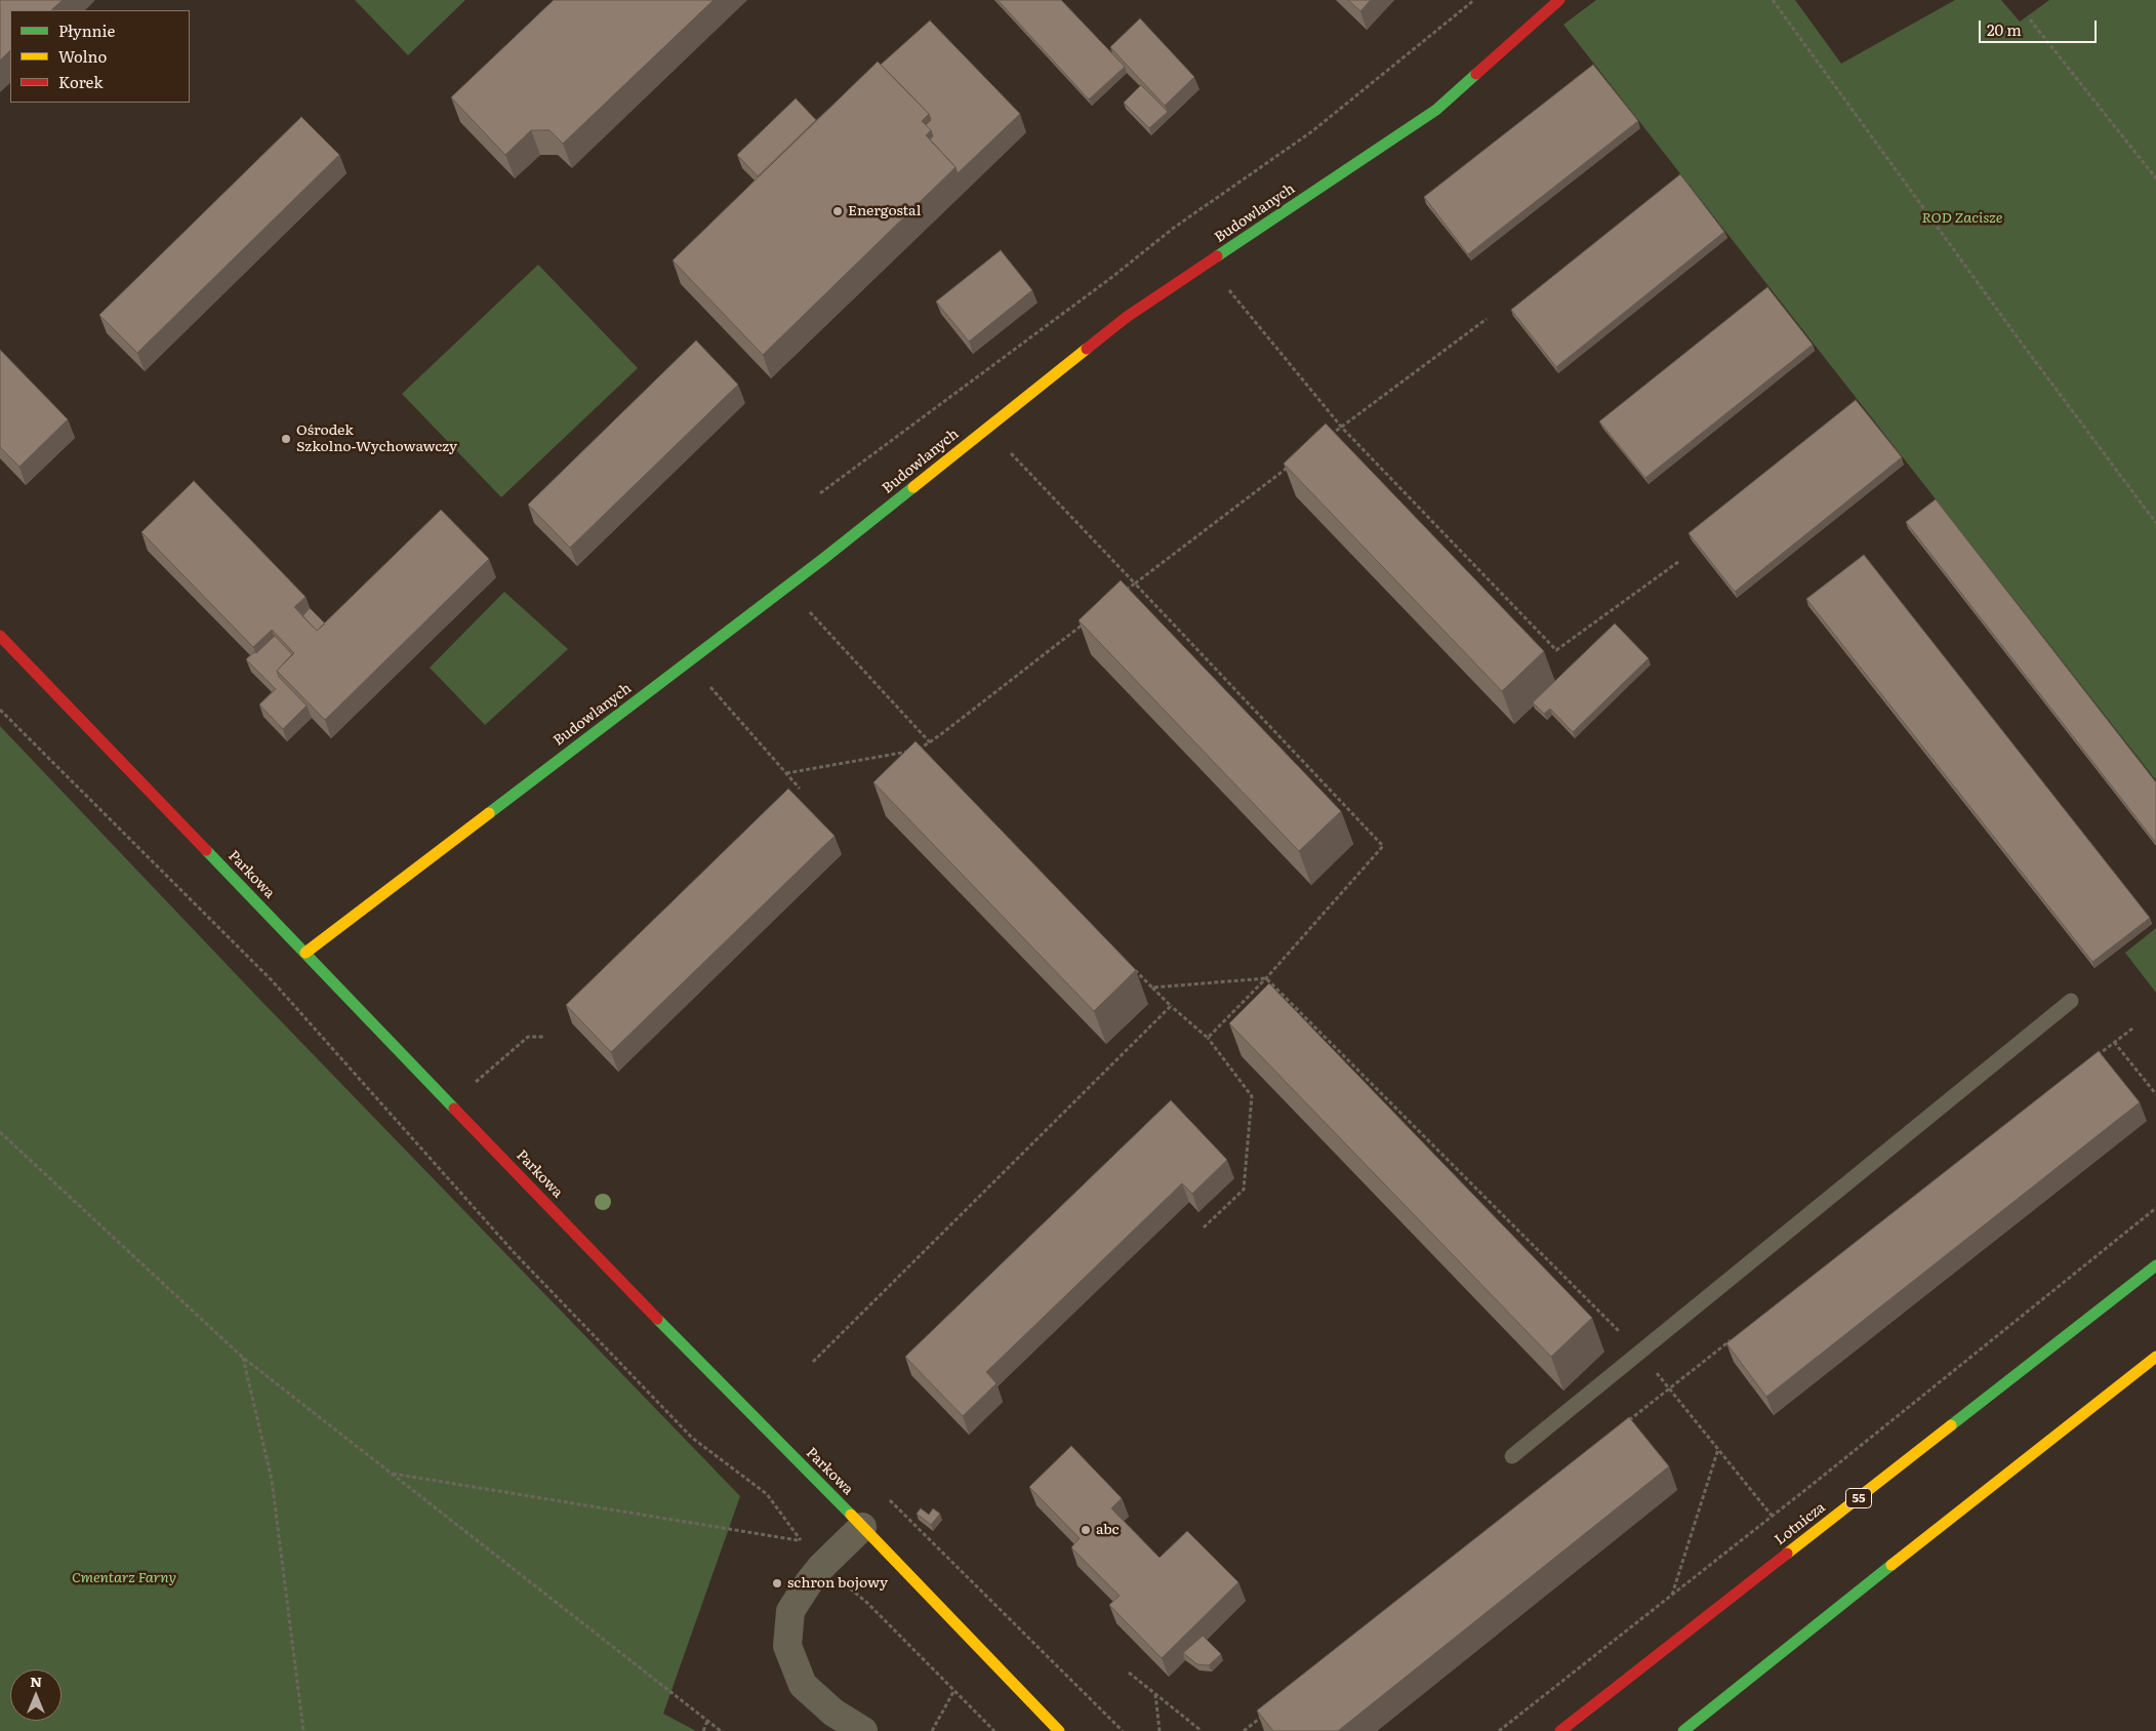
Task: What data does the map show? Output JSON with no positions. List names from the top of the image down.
{
  "streets": {
    "street": [
      "Budowlanych",
      "Parkowa",
      "55",
      "Lotnicza"
    ]
  },
  "crossings": [
    ["Budowlanych", "Parkowa"]
  ],
  "parks": ["ROD Zacisze", "Cmentarz Farny"],
  "places": [
    "Energostal",
    "Ośrodek Szkolno-Wychowawczy",
    "abc",
    "schron bojowy"
  ],
  "legend": ["Płynnie", "Wolno", "Korek"],
  "scale_bar": "20 m",
  "north": "top"
}
